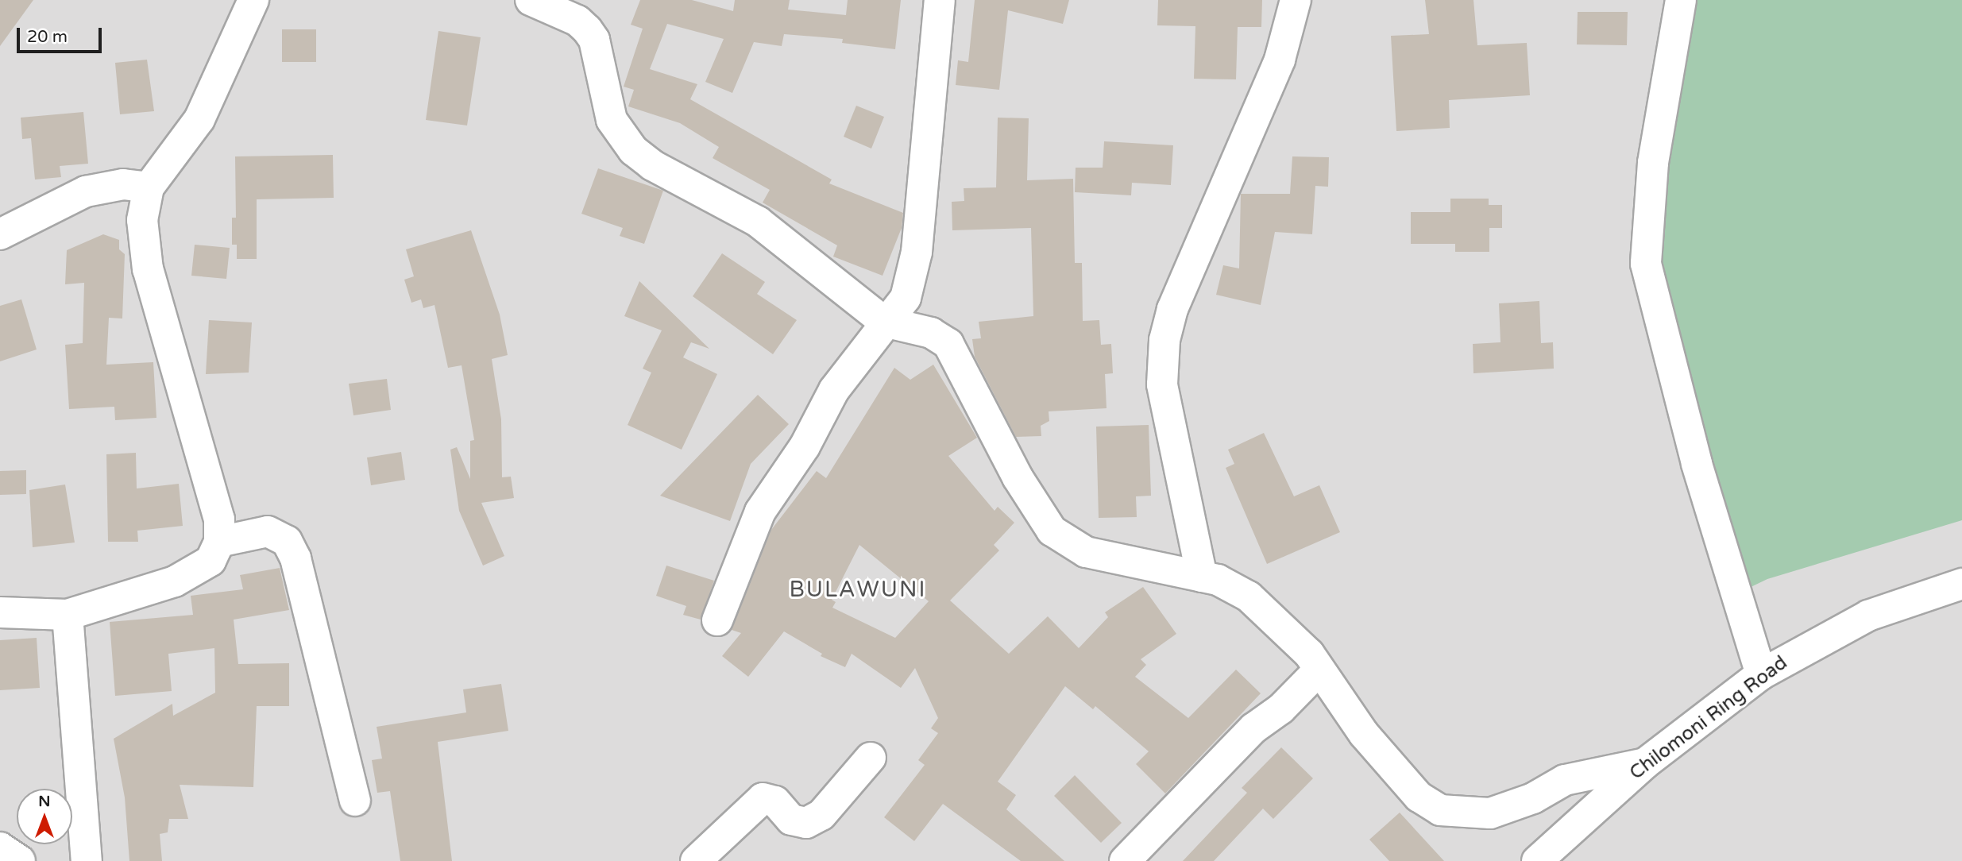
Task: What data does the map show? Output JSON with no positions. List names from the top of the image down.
{
  "streets": {
    "street": ["Chilomoni Ring Road"]
  },
  "districts": ["BULAWUNI"],
  "scale_bar": "20 m",
  "north": "top"
}
